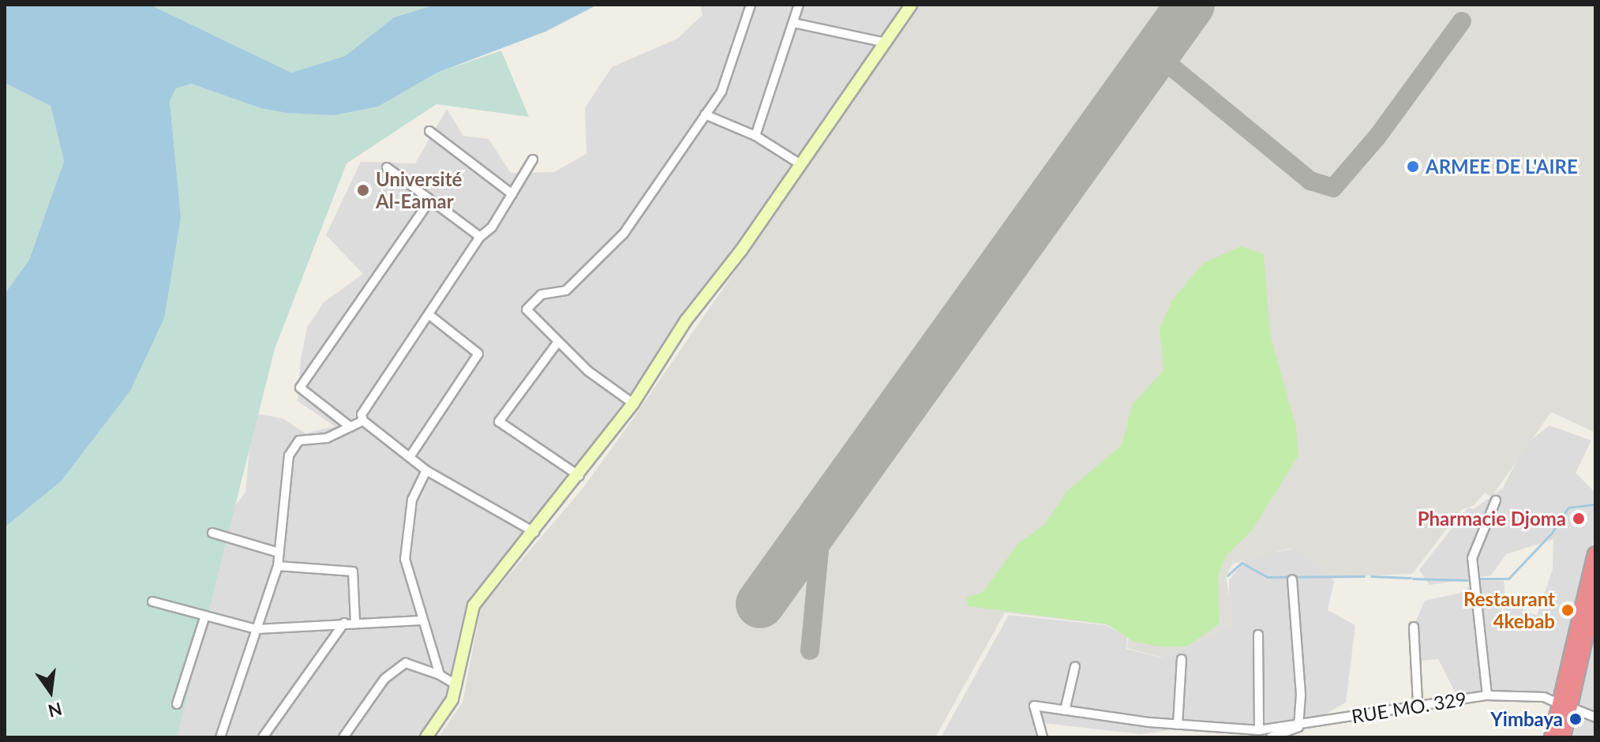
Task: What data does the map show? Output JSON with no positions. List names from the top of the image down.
{
  "streets": {
    "street": ["RUE MO. 329"]
  },
  "places": [
    "ARMEE DE L'AIRE",
    "Université Al-Eamar",
    "Pharmacie Djoma",
    "Restaurant 4kebab",
    "Yimbaya"
  ],
  "north": "bottom"
}
